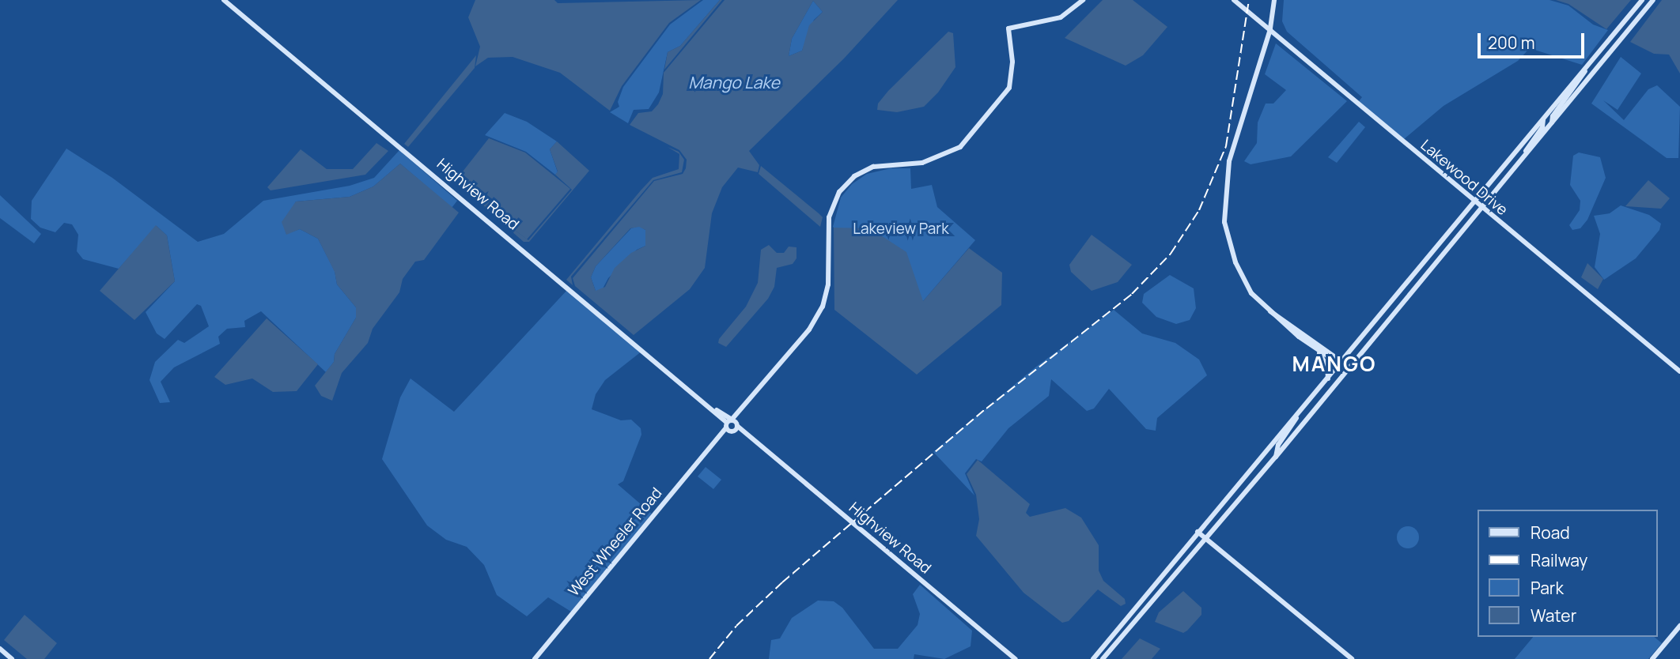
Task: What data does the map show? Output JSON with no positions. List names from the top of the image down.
{
  "streets": {
    "main road": ["Lakewood Drive", "Highview Road", "West Wheeler Road"]
  },
  "crossings": [
    ["Highview Road", "West Wheeler Road"]
  ],
  "districts": ["MANGO"],
  "water": ["Mango Lake"],
  "parks": ["Lakeview Park"],
  "legend": [
    "Road",
    "Railway",
    "Park",
    "Water"
  ],
  "scale_bar": "200 m"
}
